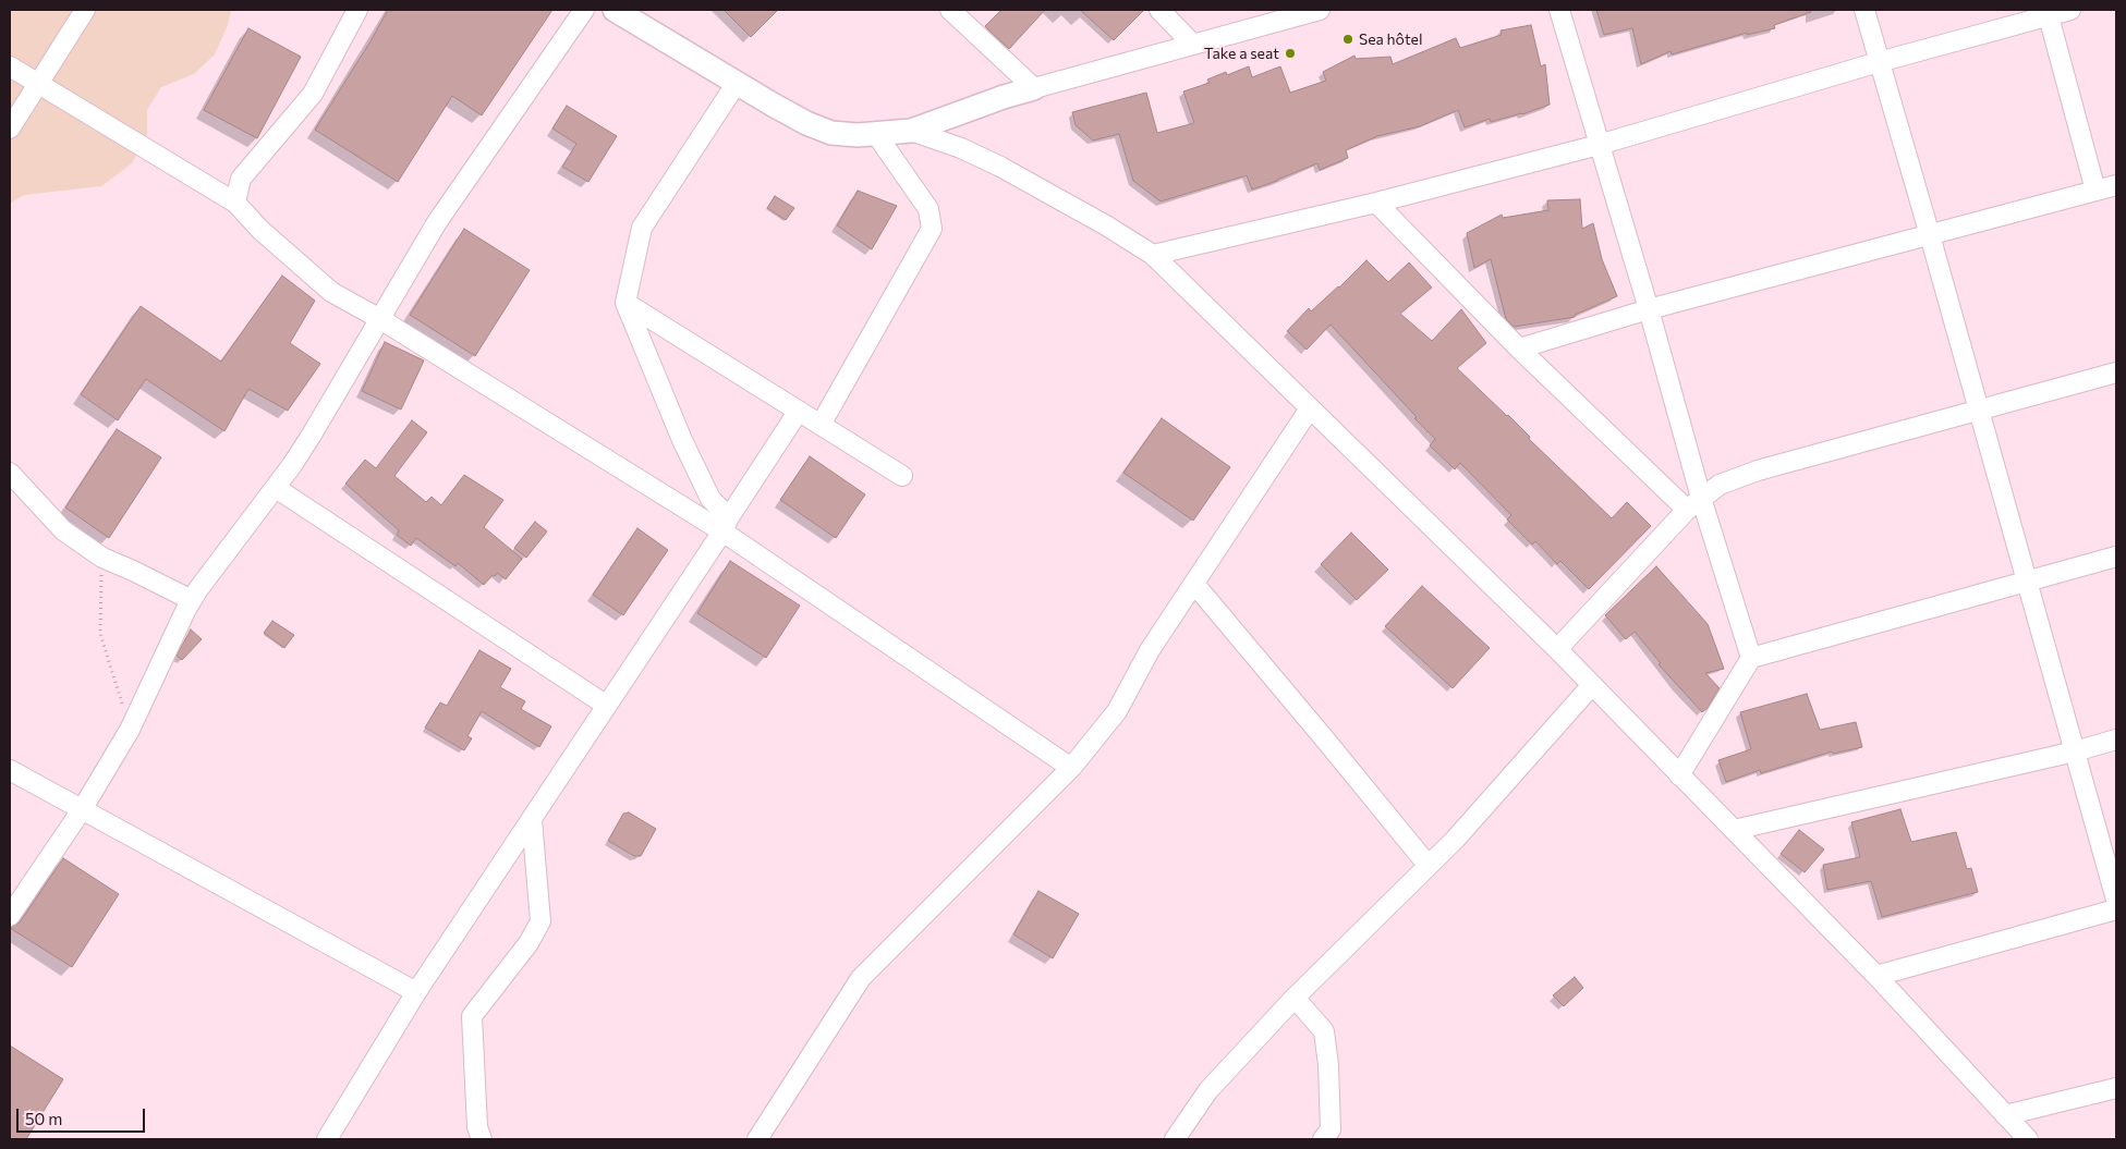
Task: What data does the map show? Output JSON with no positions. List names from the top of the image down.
{
  "places": ["Sea hôtel", "Take a seat"],
  "scale_bar": "50 m"
}
